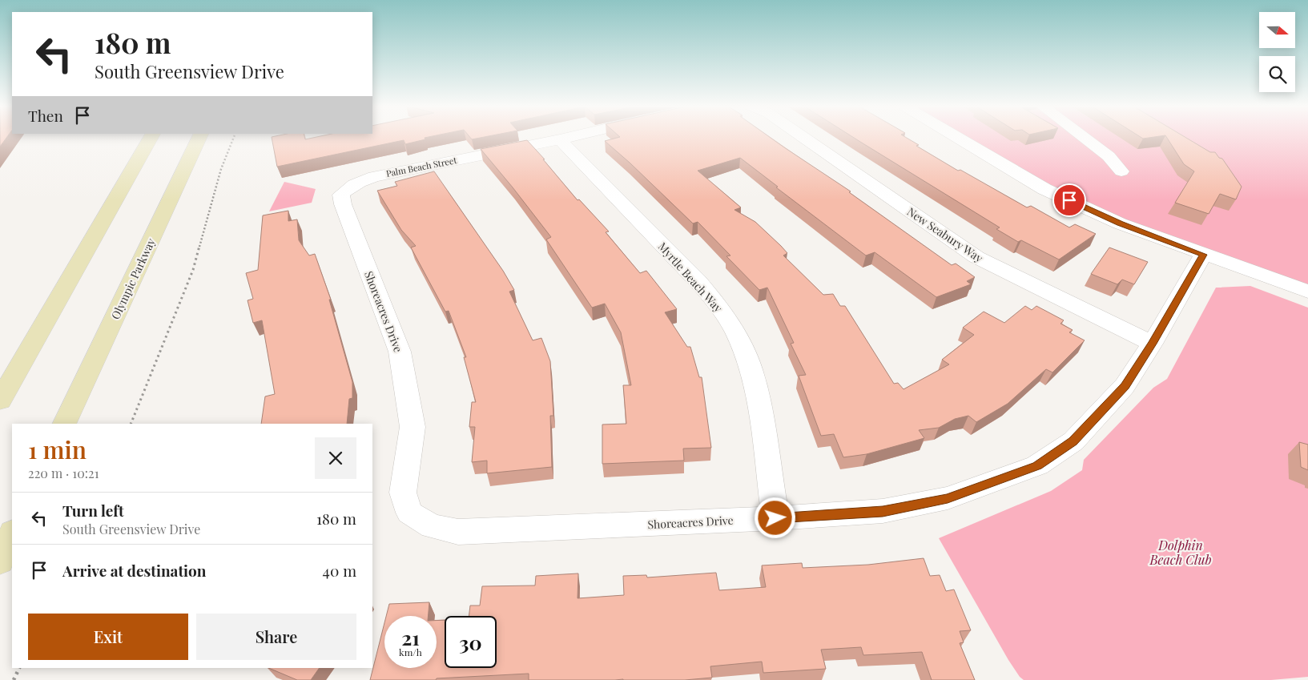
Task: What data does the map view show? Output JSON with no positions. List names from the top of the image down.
{
  "streets": {
    "main road": ["Olympic Parkway"],
    "street": [
      "Palm Beach Street",
      "New Seabury Way",
      "Myrtle Beach Way",
      "Shoreacres Drive"
    ]
  },
  "crossings": [
    ["Palm Beach Street", "Myrtle Beach Way"],
    ["Palm Beach Street", "Shoreacres Drive"],
    ["New Seabury Way", "Shoreacres Drive"],
    ["Myrtle Beach Way", "Shoreacres Drive"]
  ],
  "parks": ["Dolphin Beach Club"],
  "north": "right",
  "page": {
    "turn": ["180 m", "South Greensview Drive"],
    "then": "Then",
    "heading": ["1 min", "220 m · 10:21"],
    "list": [
      {
        "name": "Turn left",
        "note": "South Greensview Drive",
        "value": "180 m"
      },
      {
        "name": "Arrive at destination",
        "value": "40 m"
      }
    ],
    "buttons": ["Exit", "Share"],
    "speed": "21 km/h",
    "limit": "30"
  }
}
